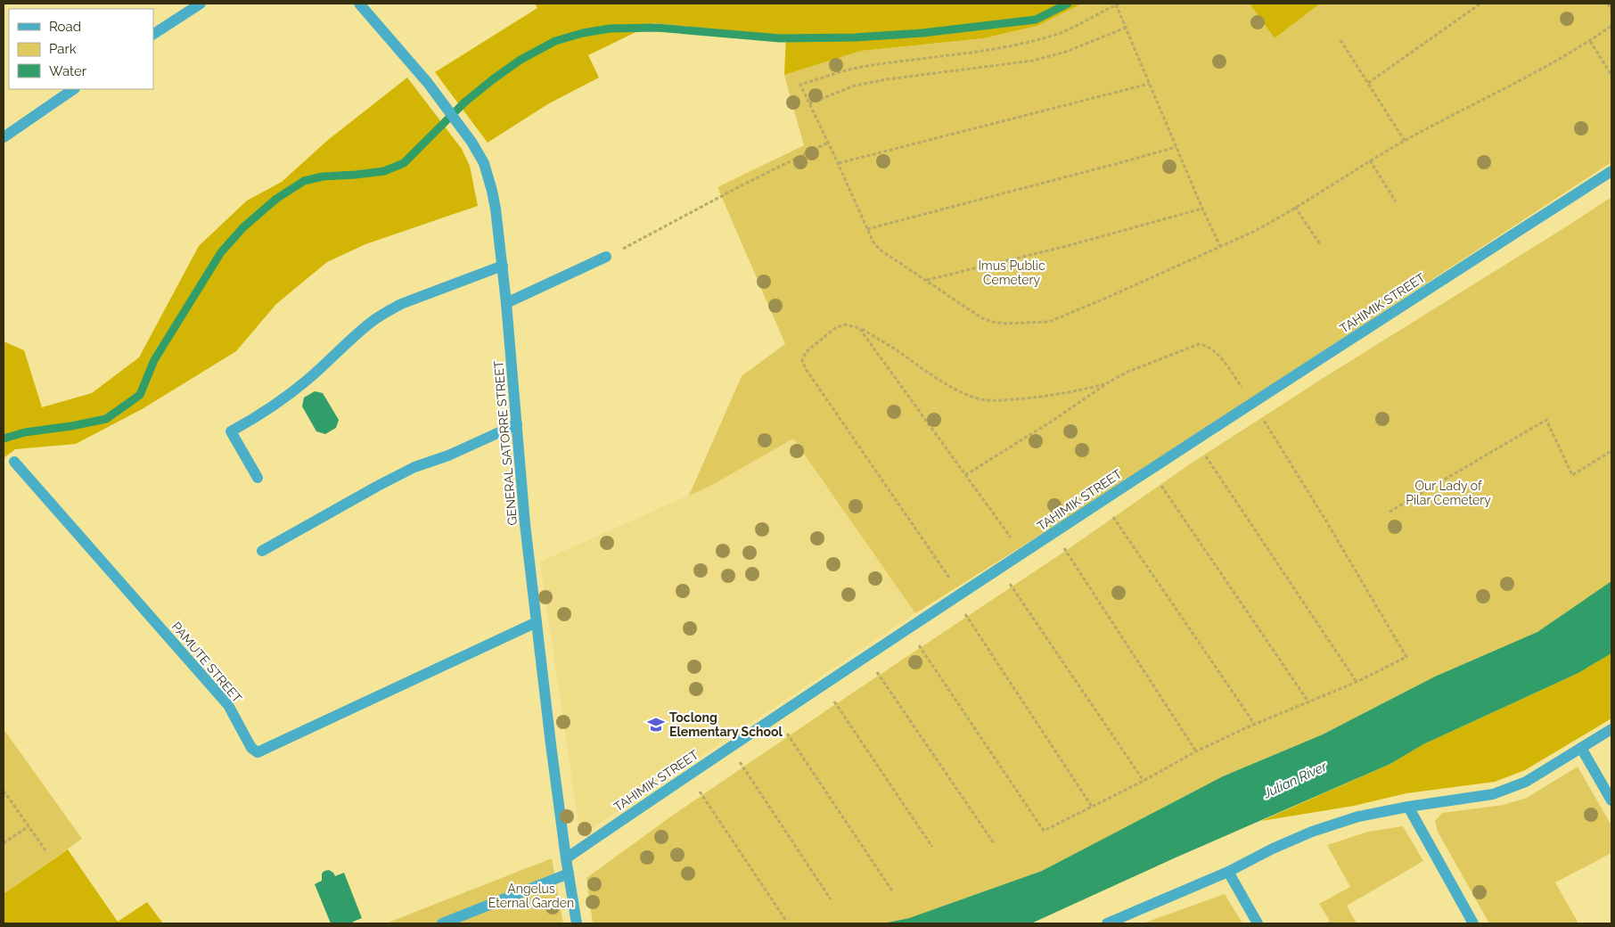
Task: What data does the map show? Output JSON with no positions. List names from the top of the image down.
{
  "streets": {
    "street": ["TAHIMIK STREET", "GENERAL SATORRE STREET", "PAMUTE STREET"]
  },
  "crossings": [
    ["TAHIMIK STREET", "GENERAL SATORRE STREET"],
    ["GENERAL SATORRE STREET", "PAMUTE STREET"]
  ],
  "water": ["Julian River"],
  "parks": ["Imus Public Cemetery", "Our Lady of Pilar Cemetery", "Angelus Eternal Garden"],
  "places": {
    "school or university": ["Toclong Elementary School"]
  },
  "legend": ["Road", "Park", "Water"]
}
